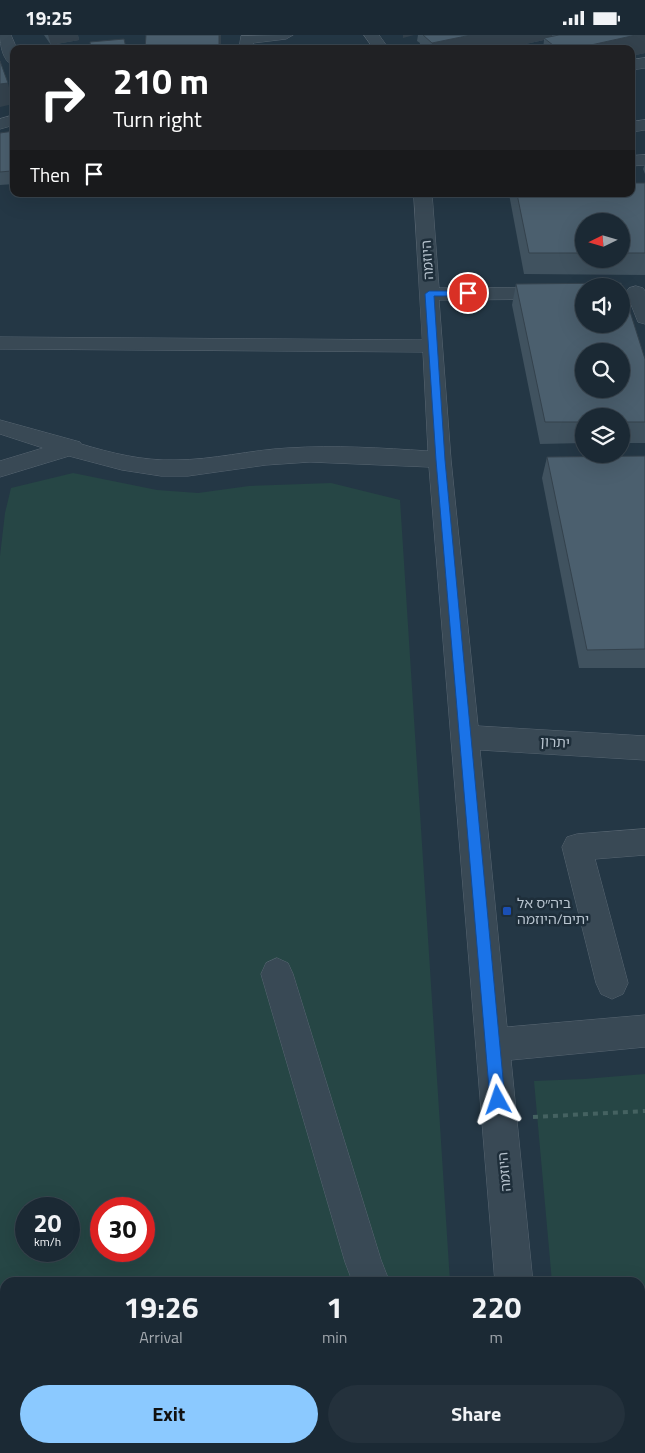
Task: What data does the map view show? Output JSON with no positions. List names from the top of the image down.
{
  "streets": {
    "street": ["היוזמה", "יתרון"]
  },
  "crossings": [
    ["היוזמה", "יתרון"]
  ],
  "places": {
    "transit": ["ביה״ס אל יתים/היוזמה"]
  },
  "north": "left",
  "page": {
    "status": "19:25",
    "turn": ["210 m", "Turn right"],
    "then": "Then",
    "speed": "20 km/h",
    "limit": "30",
    "eta": [
      "19:26",
      "Arrival",
      "1",
      "min",
      "220",
      "m"
    ],
    "buttons": ["Exit", "Share"]
  }
}
